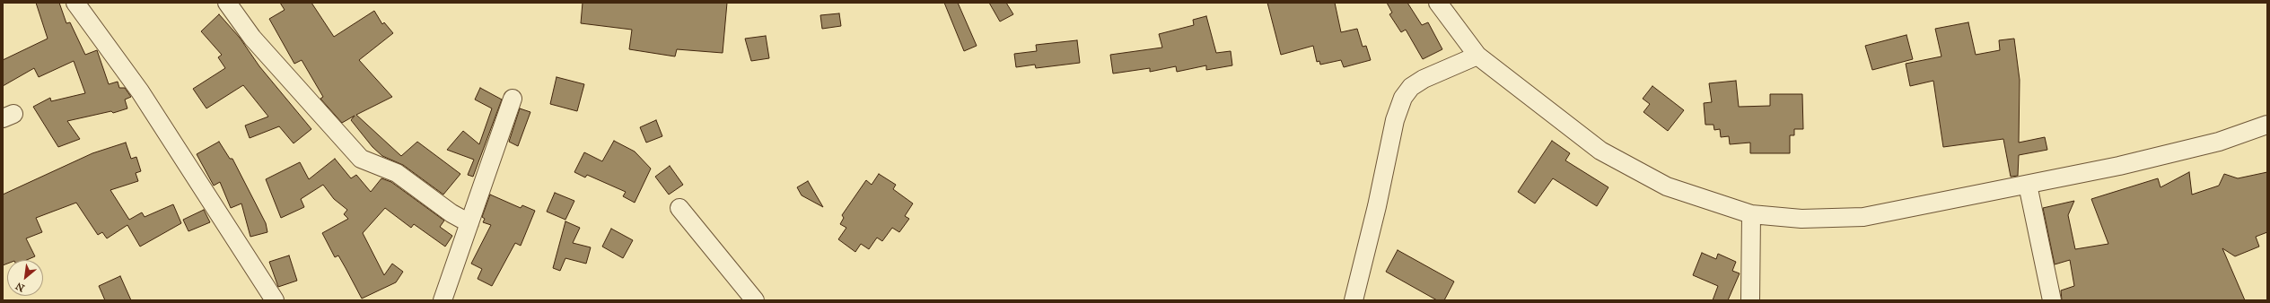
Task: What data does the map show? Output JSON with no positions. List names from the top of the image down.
{
  "north": "bottom left"
}
